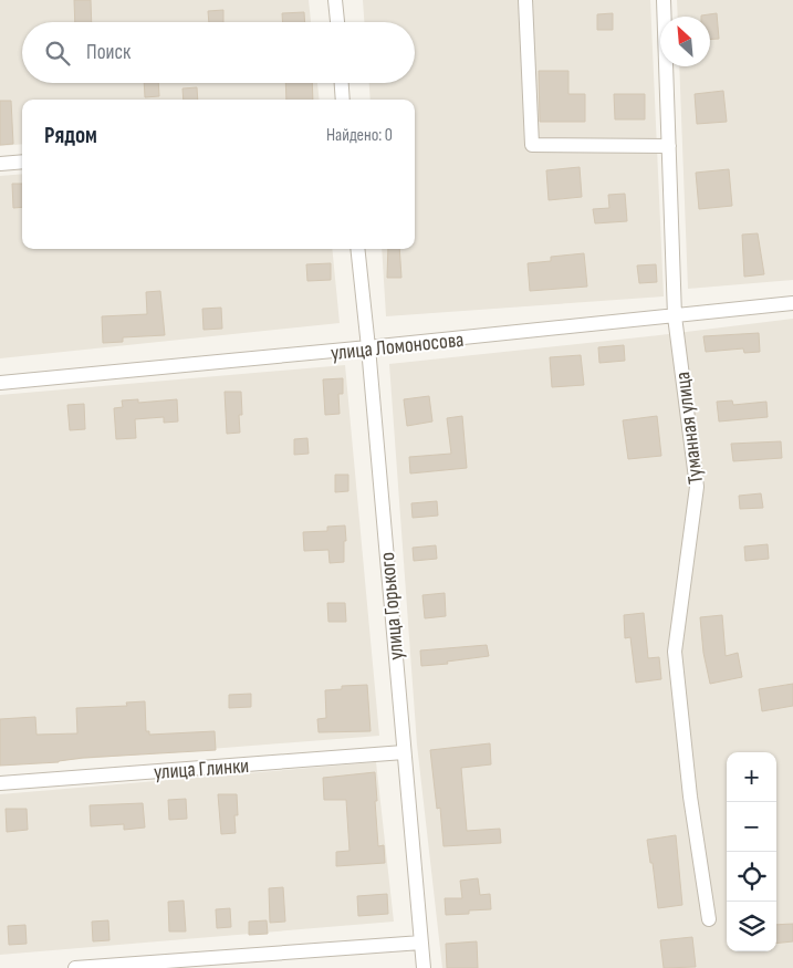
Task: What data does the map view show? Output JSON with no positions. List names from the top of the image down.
{
  "streets": {
    "street": [
      "улица Ломоносова",
      "Туманная улица",
      "улица Горького",
      "улица Глинки"
    ]
  },
  "crossings": [
    ["улица Ломоносова", "Туманная улица"],
    ["улица Ломоносова", "улица Горького"],
    ["улица Горького", "улица Глинки"]
  ],
  "north": "top left",
  "page": {
    "search": "Поиск",
    "heading": ["Рядом", "Найдено: 0"],
    "map_buttons": ["+", "−"]
  }
}
